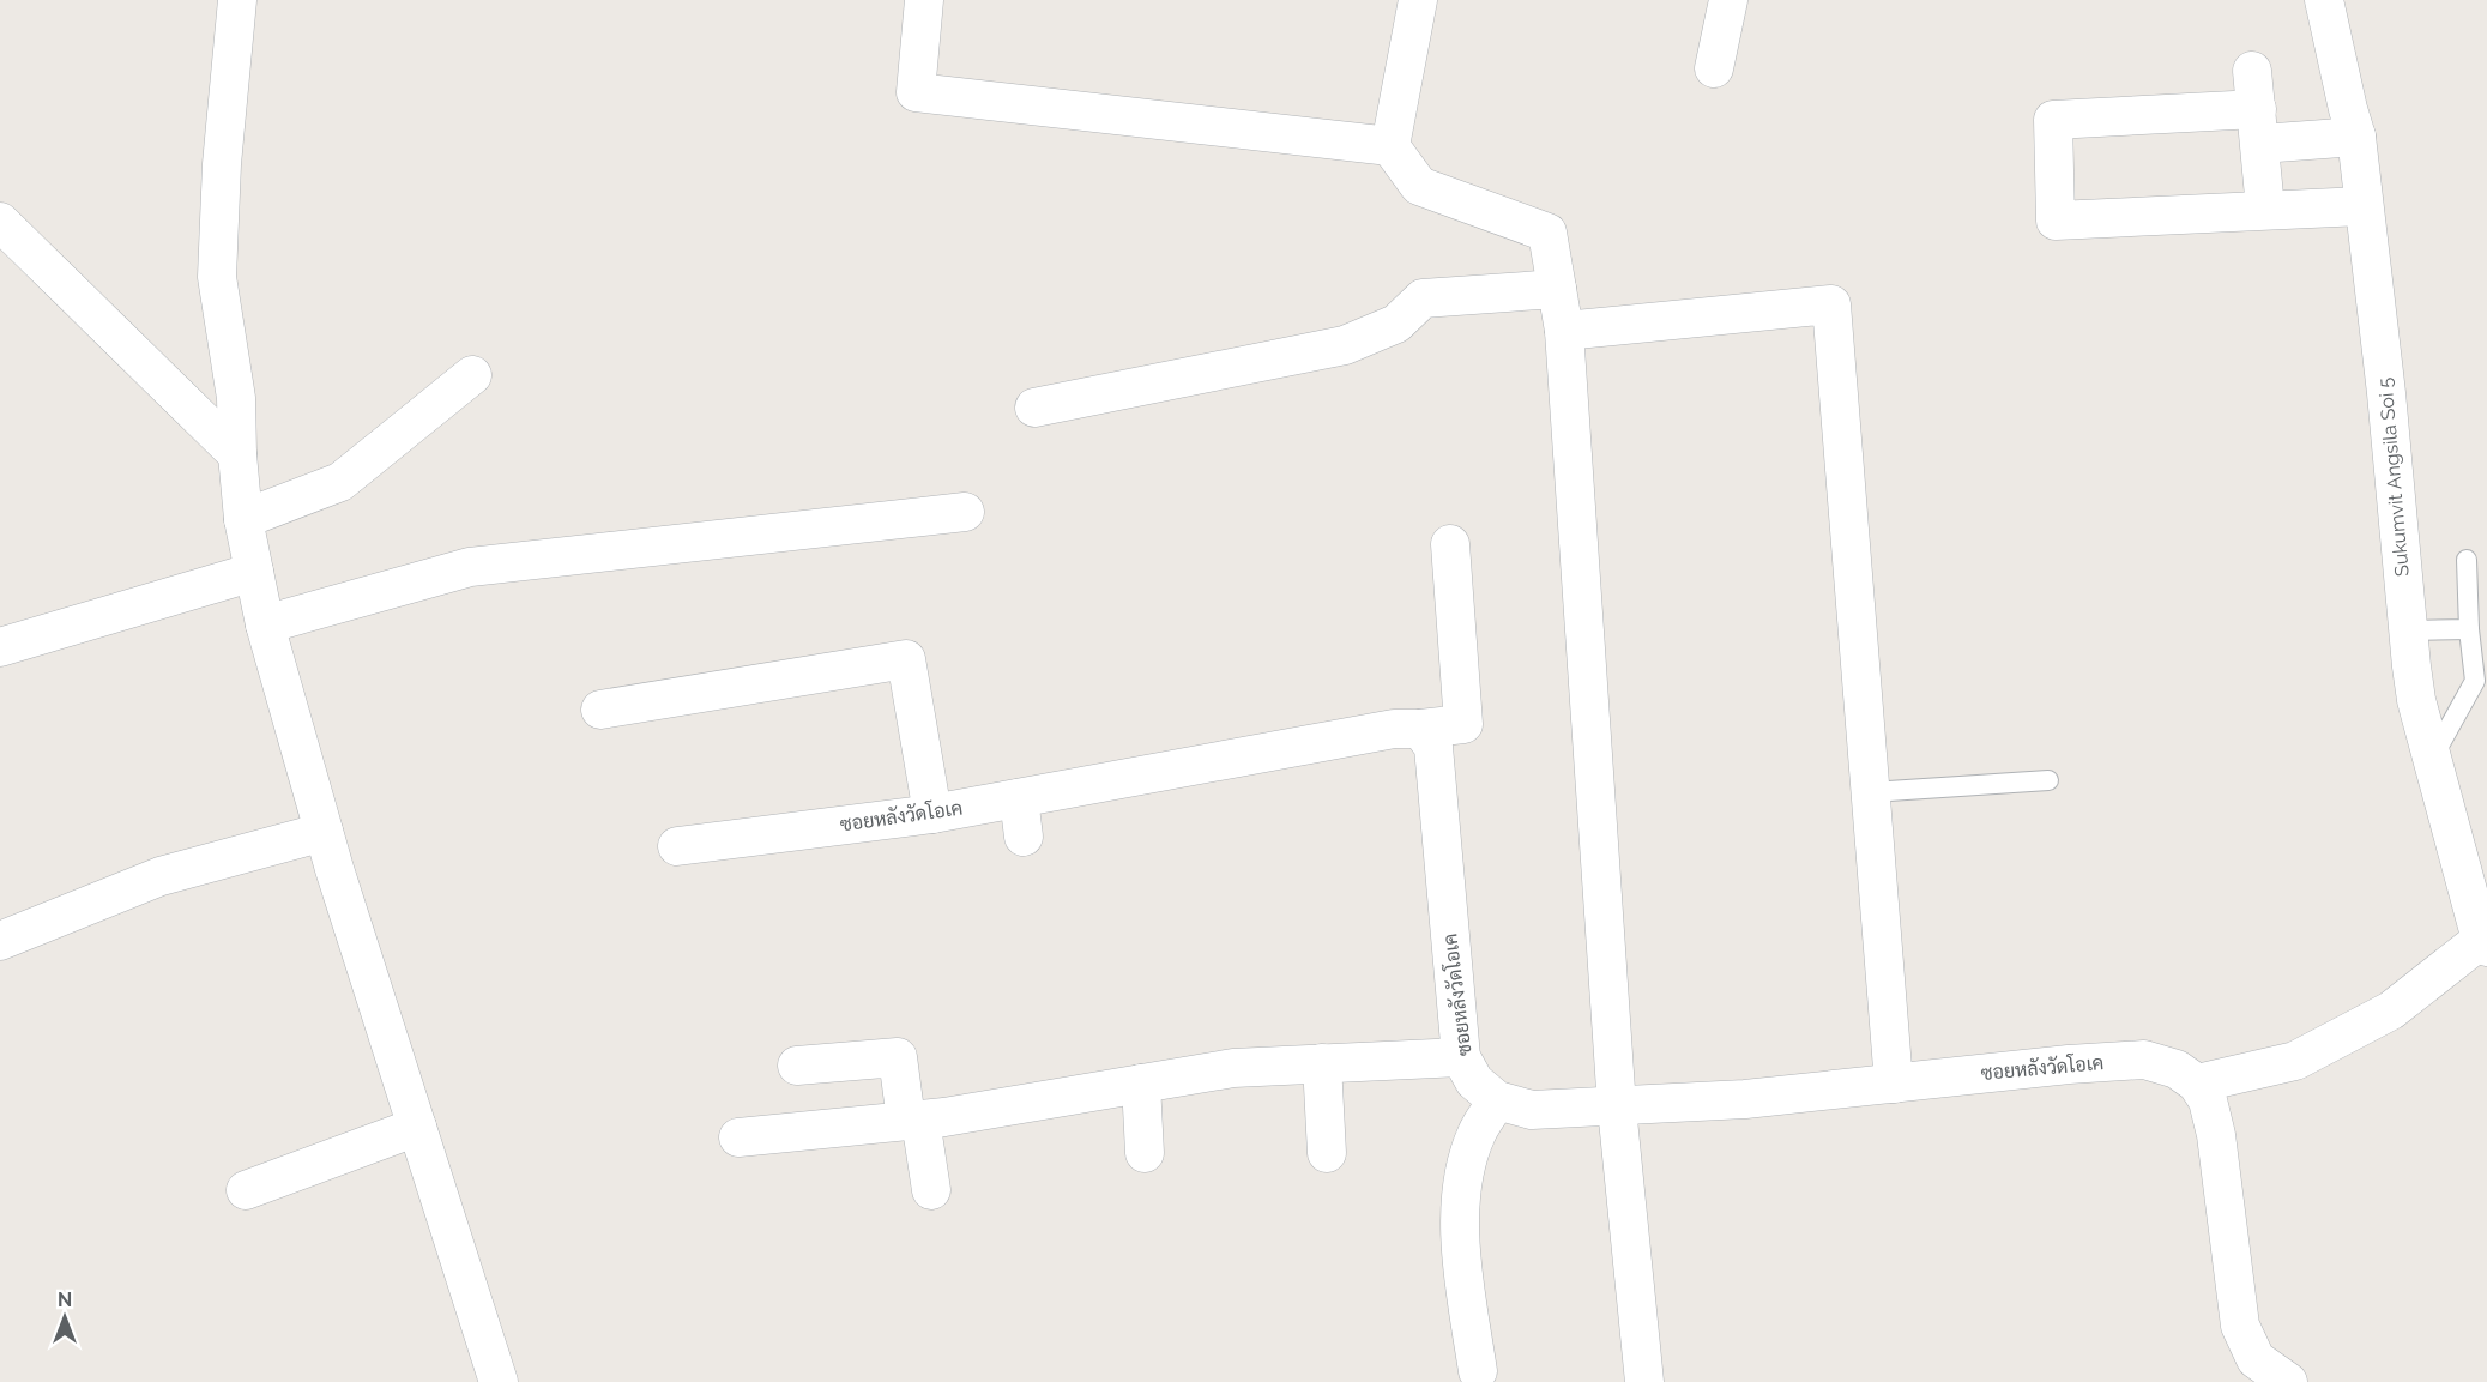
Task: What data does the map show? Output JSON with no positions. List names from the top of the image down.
{
  "streets": {
    "street": ["Sukumvit Angsila Soi 5", "ซอยหลังวัดโอเค"]
  },
  "north": "top"
}
